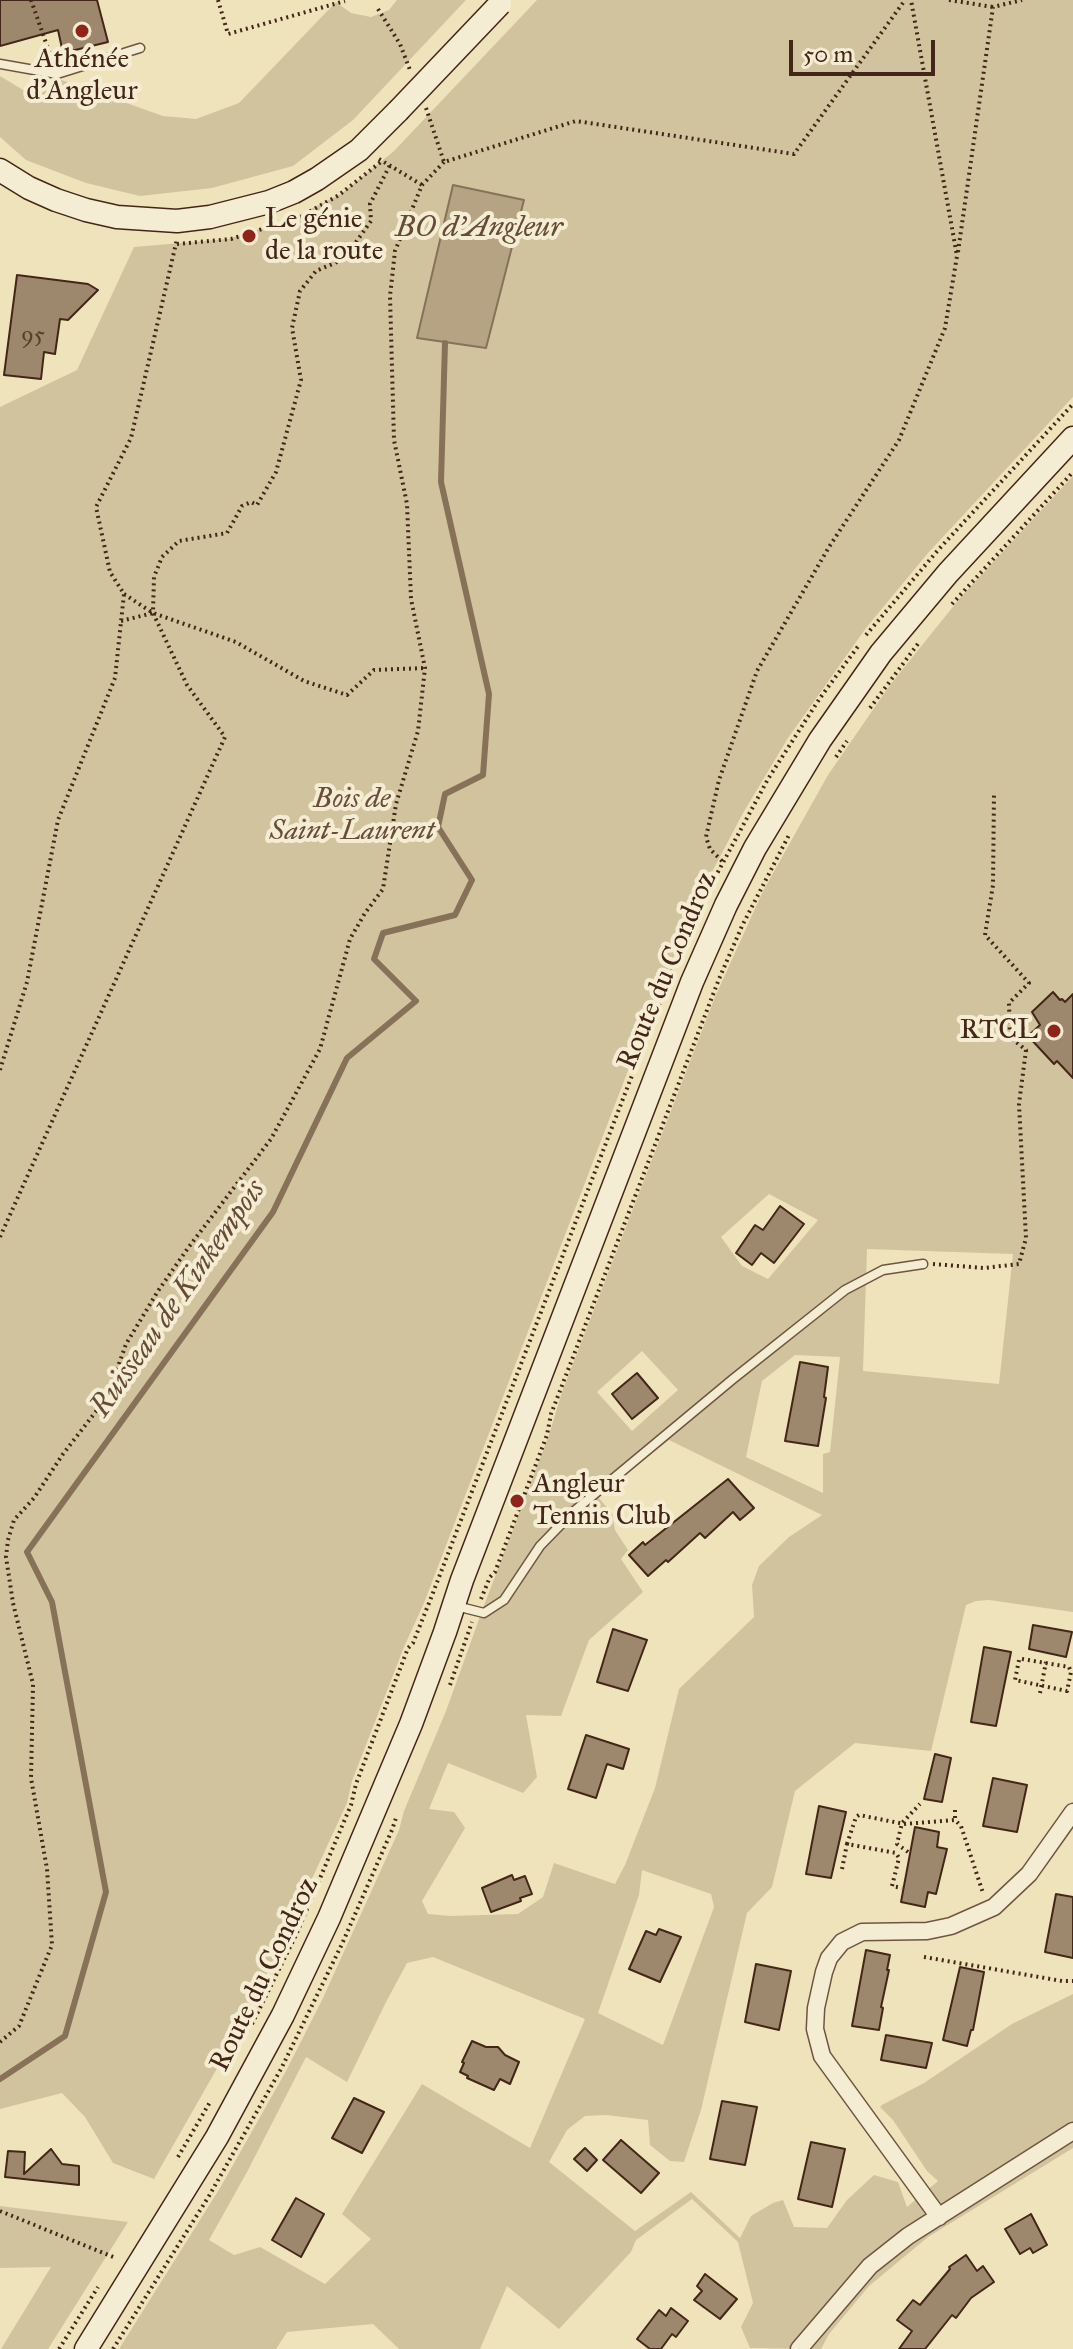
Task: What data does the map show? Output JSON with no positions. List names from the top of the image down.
{
  "streets": {
    "main road": ["Route du Condroz"]
  },
  "water": ["BO d'Angleur", "Ruisseau de Kinkempois"],
  "parks": ["Bois de Saint-Laurent"],
  "places": [
    "Athénée d'Angleur",
    "Le génie de la route",
    "RTCL",
    "Angleur Tennis Club"
  ],
  "house_numbers": ["95"],
  "scale_bar": "50 m"
}
